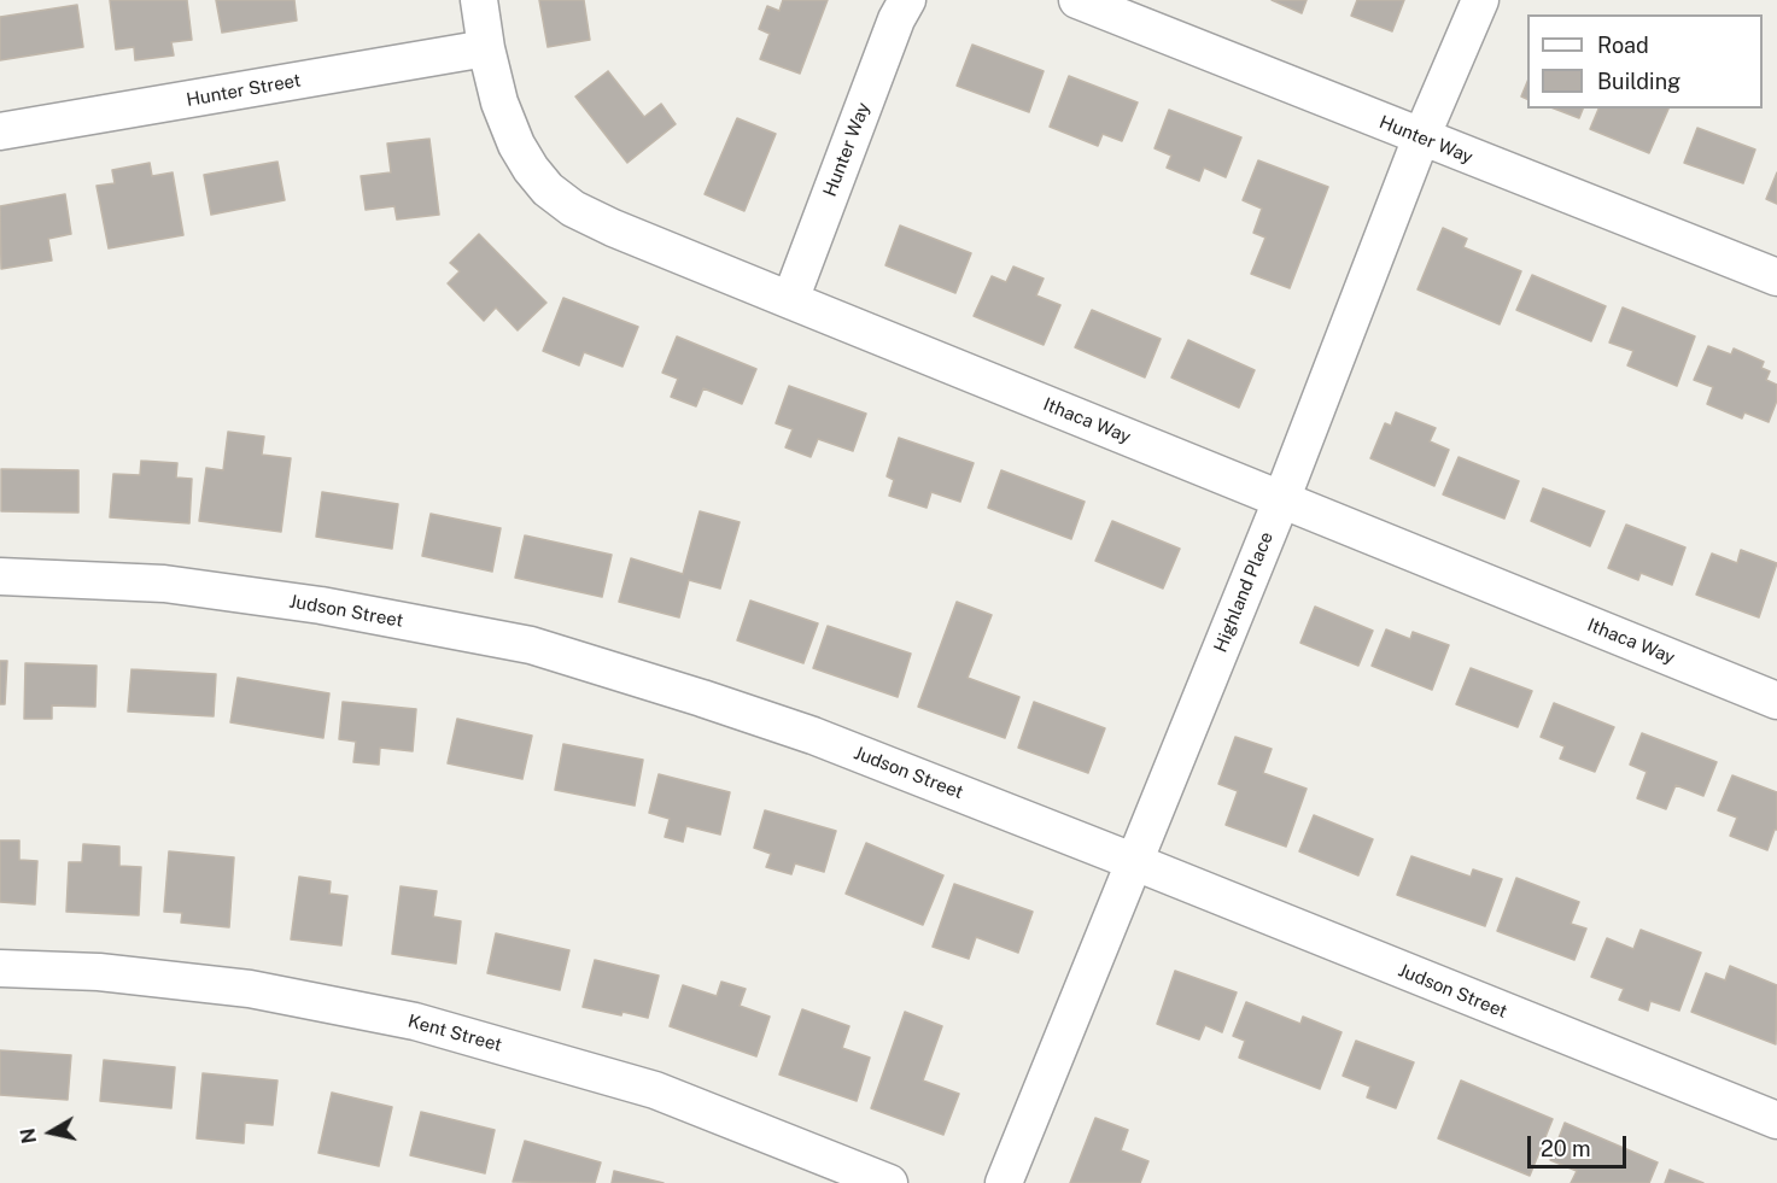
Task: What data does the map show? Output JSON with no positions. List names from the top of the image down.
{
  "streets": {
    "street": [
      "Hunter Street",
      "Hunter Way",
      "Ithaca Way",
      "Highland Place",
      "Judson Street",
      "Kent Street"
    ]
  },
  "crossings": [
    ["Hunter Street", "Ithaca Way"],
    ["Hunter Way", "Ithaca Way"],
    ["Hunter Way", "Highland Place"],
    ["Ithaca Way", "Highland Place"],
    ["Highland Place", "Judson Street"]
  ],
  "legend": ["Road", "Building"],
  "scale_bar": "20 m",
  "north": "left"
}
